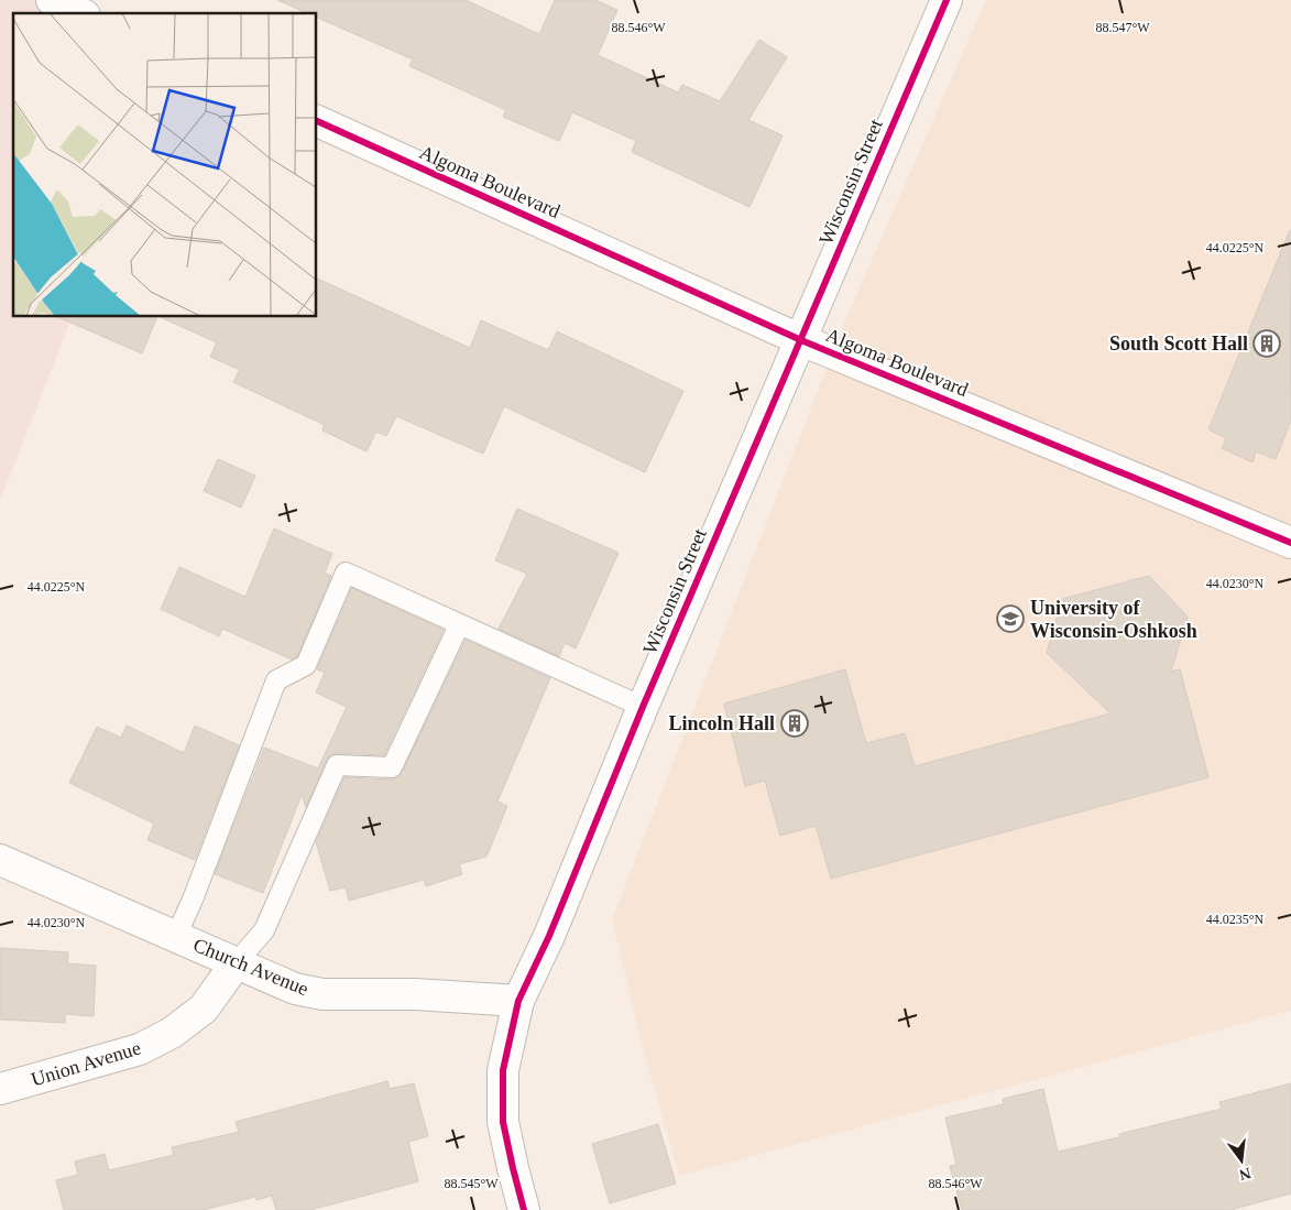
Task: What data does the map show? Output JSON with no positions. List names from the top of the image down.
{
  "streets": {
    "main road": [
      "Algoma Boulevard",
      "Wisconsin Street",
      "Church Avenue",
      "Union Avenue"
    ]
  },
  "crossings": [
    ["Algoma Boulevard", "Wisconsin Street"],
    ["Wisconsin Street", "Church Avenue"],
    ["Church Avenue", "Union Avenue"]
  ],
  "places": {
    "building": ["South Scott Hall", "Lincoln Hall"],
    "school or university": ["University of Wisconsin-Oshkosh"]
  },
  "north": "bottom",
  "coordinates": [
    "88.546°W",
    "88.547°W",
    "44.0225°N",
    "44.0230°N",
    "44.0235°N",
    "88.545°W"
  ]
}
